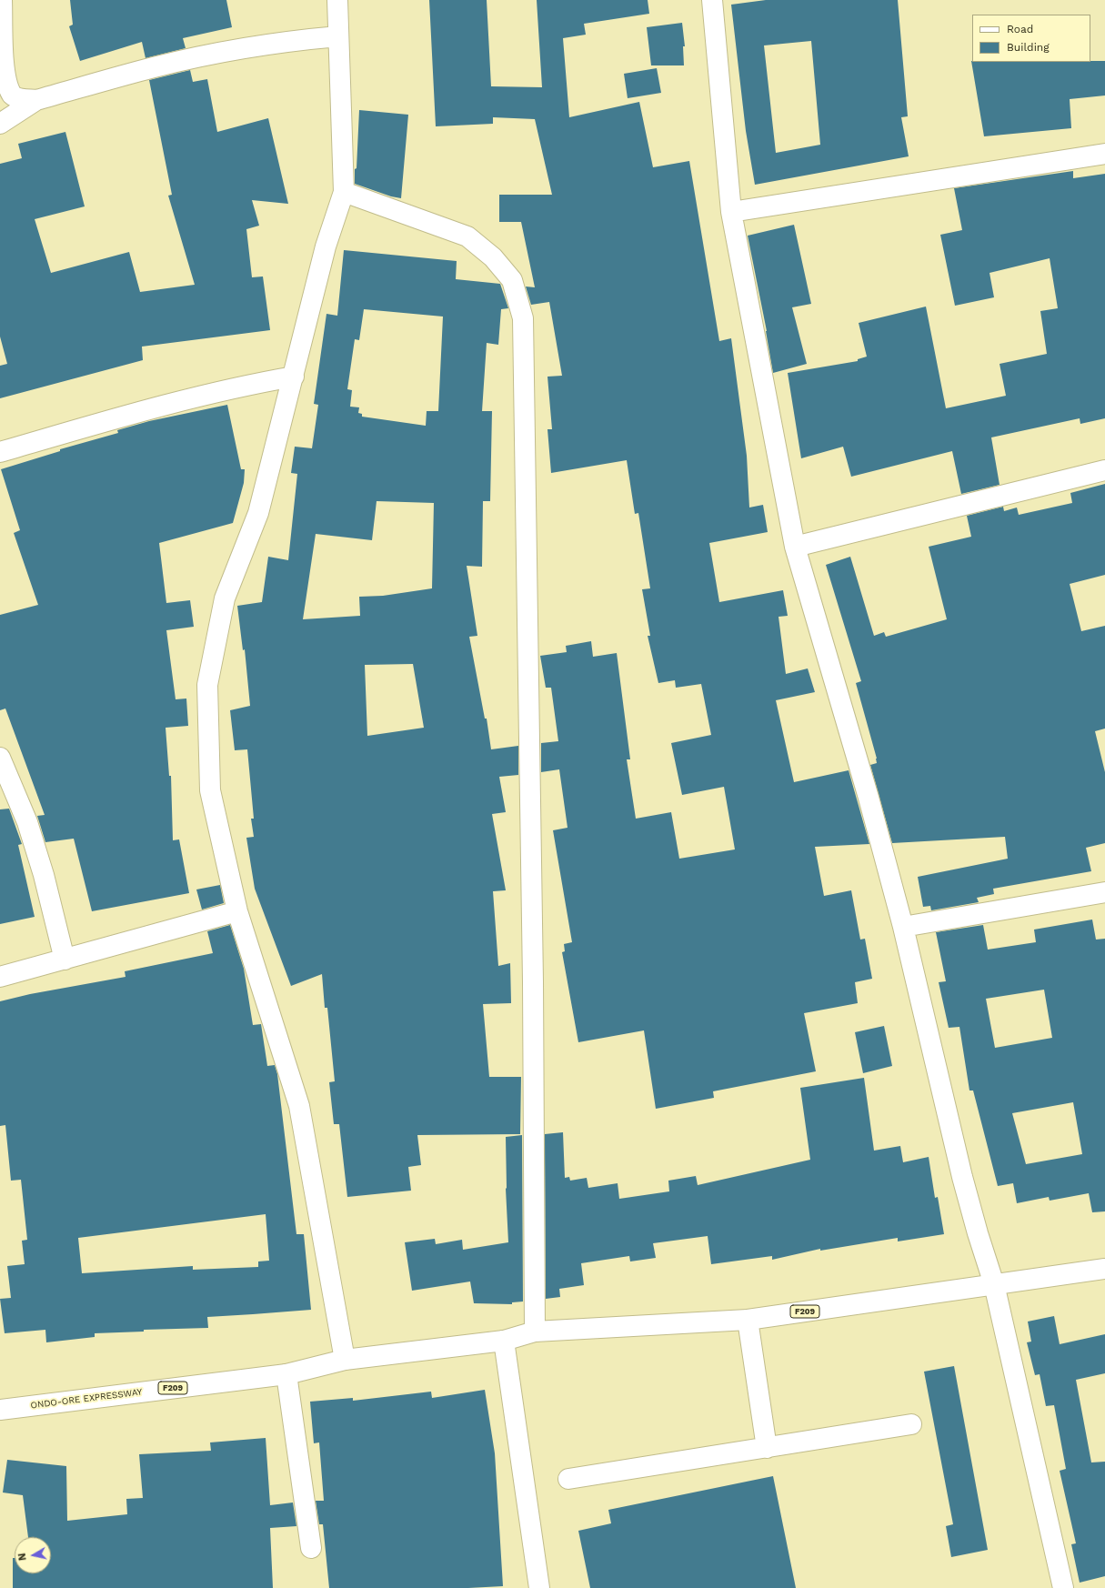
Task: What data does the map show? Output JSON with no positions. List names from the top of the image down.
{
  "streets": {
    "street": ["F209", "ONDO-ORE EXPRESSWAY"]
  },
  "crossings": [
    ["F209", "ONDO-ORE EXPRESSWAY"]
  ],
  "legend": ["Road", "Building"],
  "north": "left"
}
